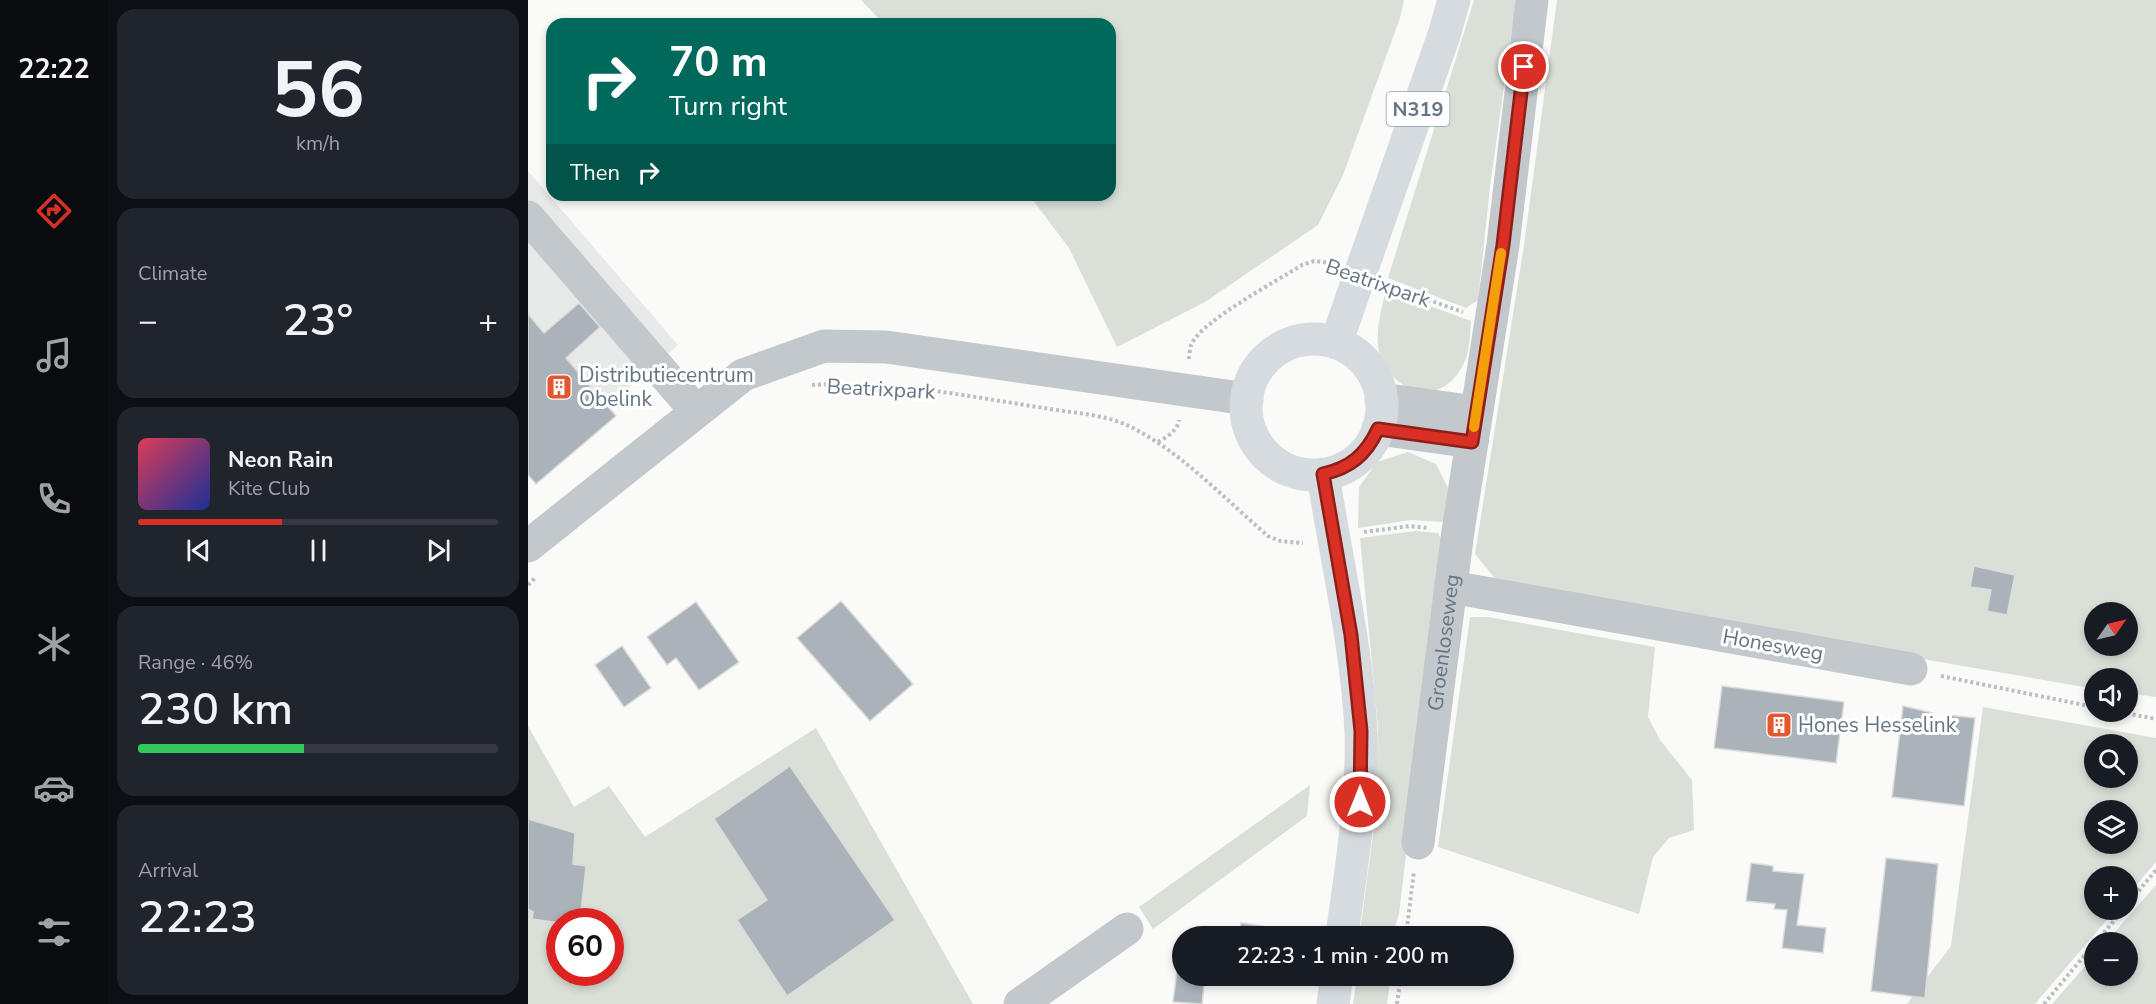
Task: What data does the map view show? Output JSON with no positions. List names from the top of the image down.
{
  "streets": {
    "main road": ["N319"],
    "street": ["Beatrixpark", "Groenloseweg", "Honesweg"]
  },
  "crossings": [
    ["N319", "Beatrixpark"],
    ["Beatrixpark", "Groenloseweg"],
    ["Groenloseweg", "Honesweg"]
  ],
  "places": {
    "building": ["Distributiecentrum Obelink", "Hones Hesselink"]
  },
  "north": "top right",
  "page": {
    "tabs": "22:22",
    "tile": [
      ["56", "km/h"],
      "Climate",
      ["Range · 46%", "230 km"],
      ["Arrival", "22:23"]
    ],
    "turn": ["70 m", "Turn right"],
    "then": "Then",
    "heat": ["−", "23°", "+"],
    "song": ["Neon Rain", "Kite Club"],
    "map_buttons": ["+", "−"],
    "limit": "60",
    "trip": "22:23 · 1 min · 200 m"
  }
}
